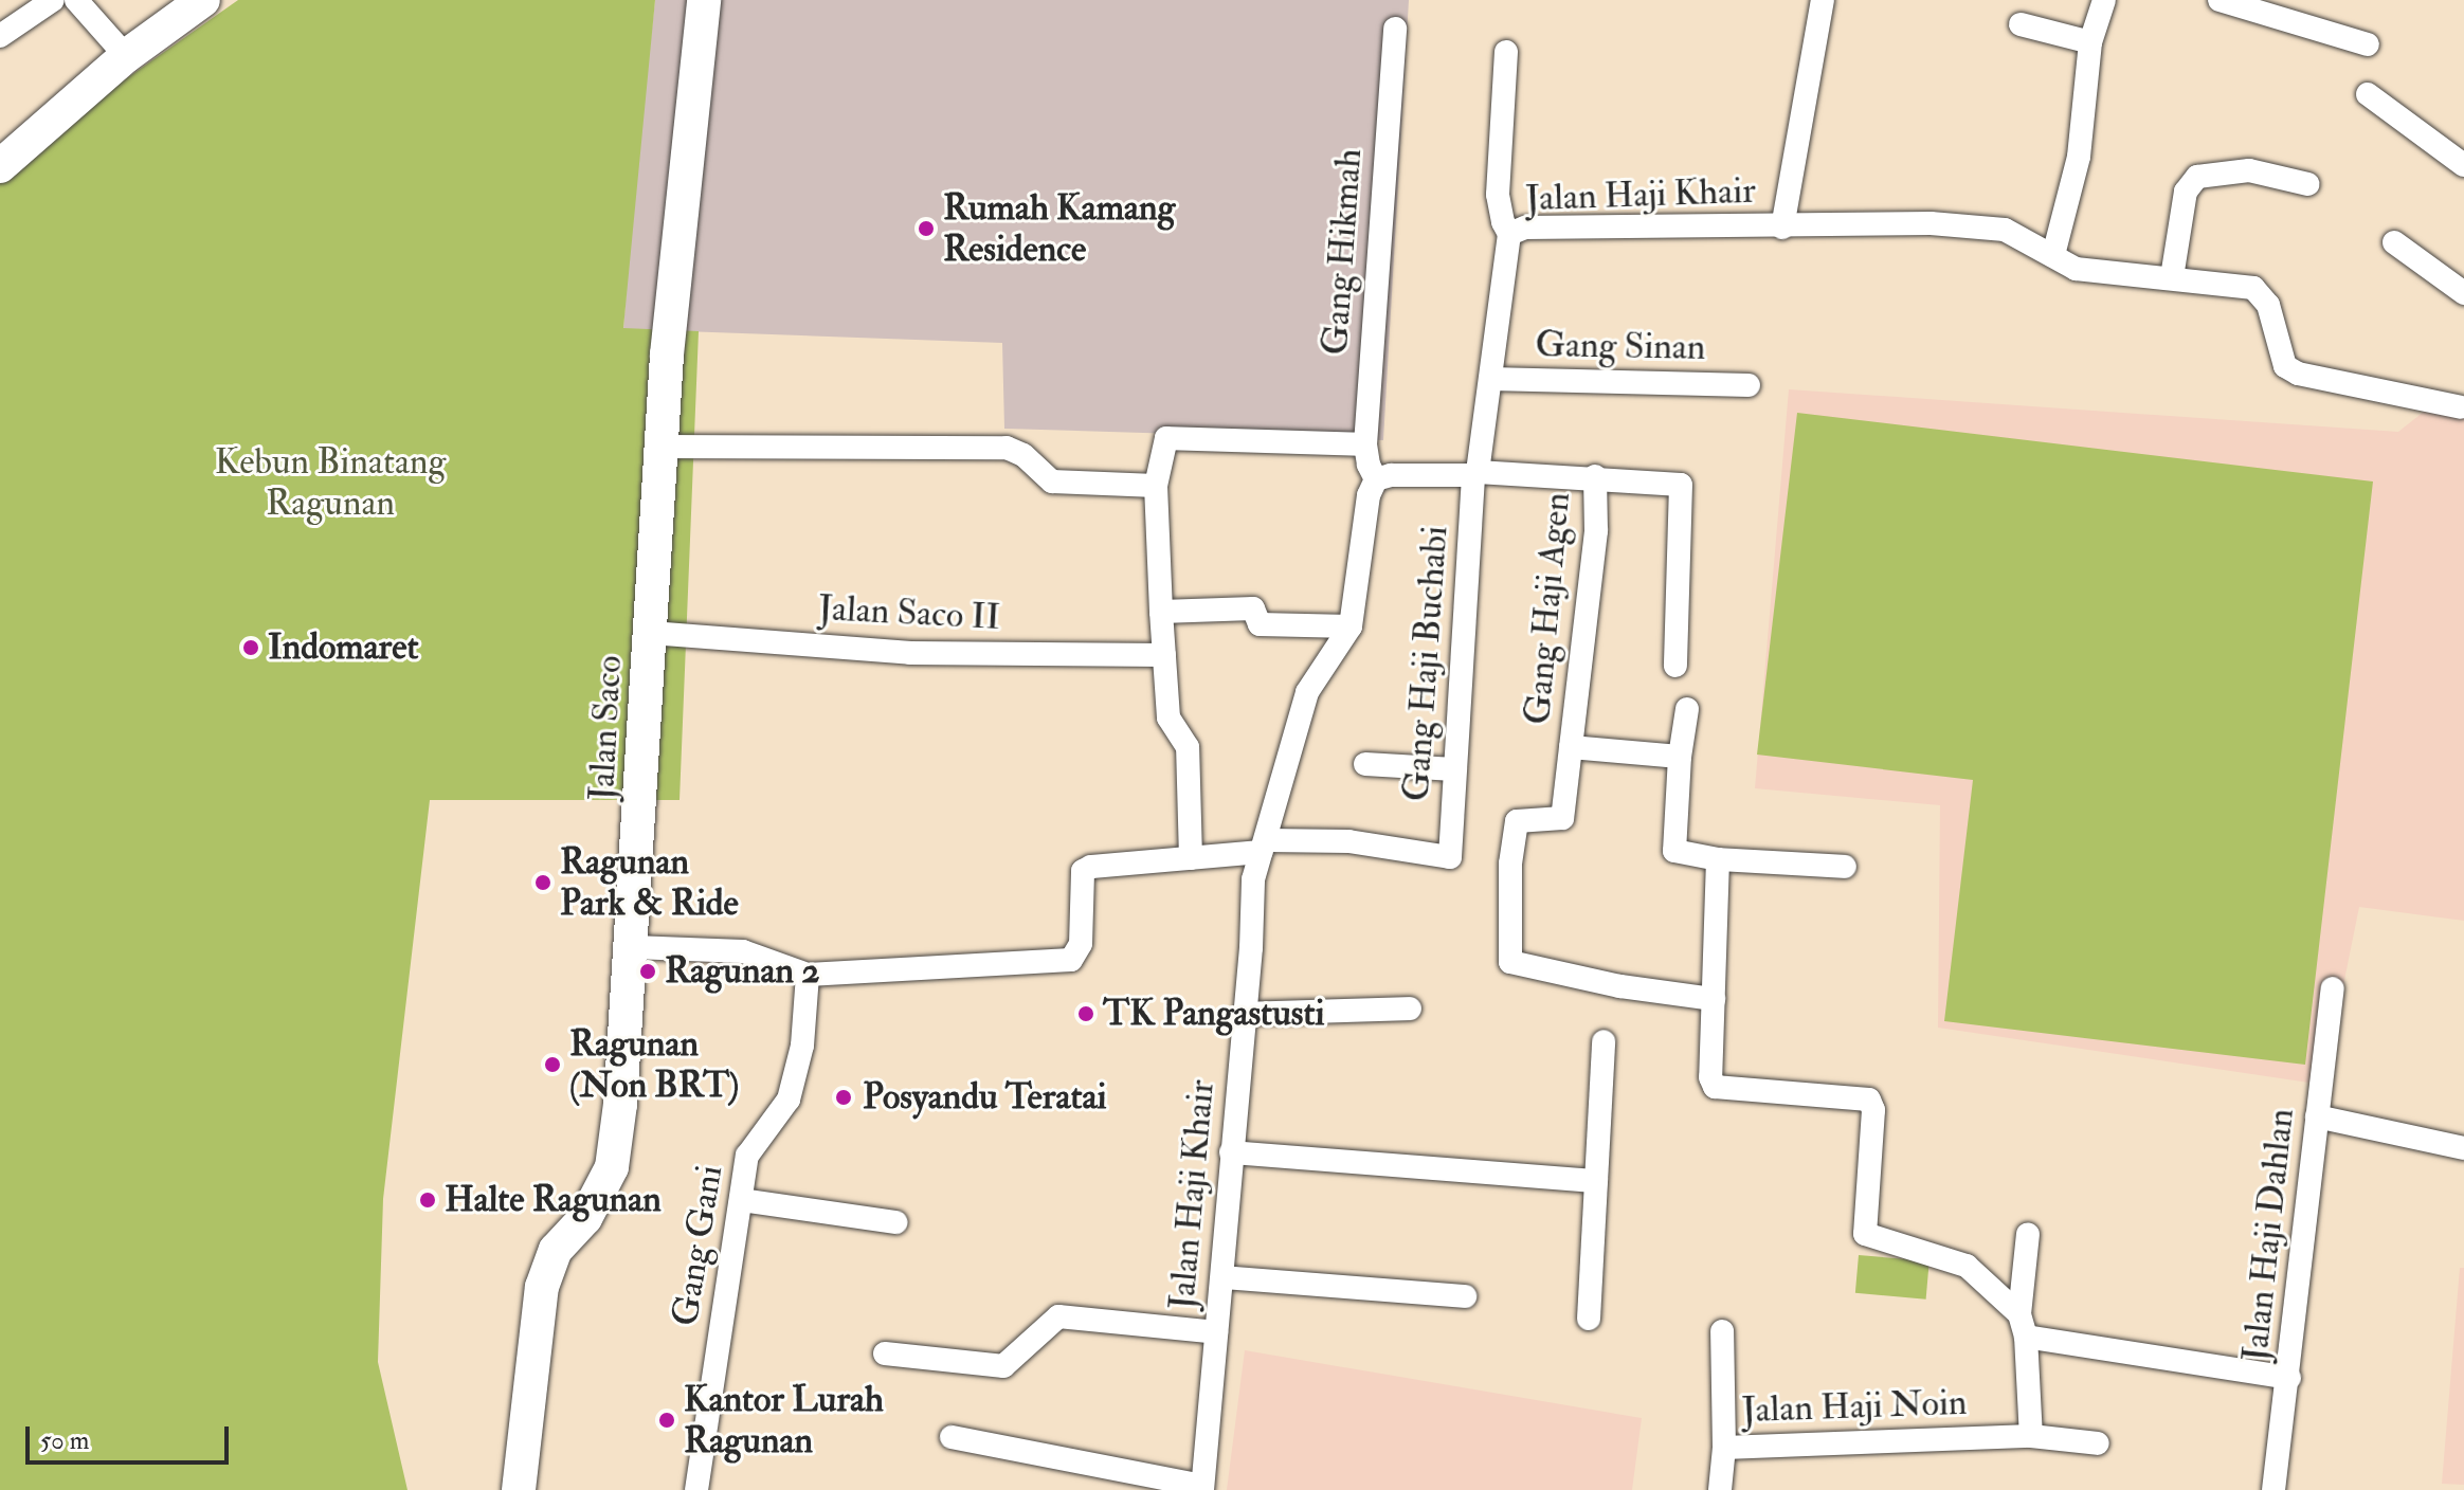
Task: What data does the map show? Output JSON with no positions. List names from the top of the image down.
{
  "streets": {
    "main road": ["Jalan Saco"],
    "street": [
      "Jalan Haji Khair",
      "Gang Hikmah",
      "Gang Sinan",
      "Gang Haji Agen",
      "Jalan Saco II",
      "Gang Haji Buchabi",
      "Jalan Haji Dahlan",
      "Gang Gani",
      "Jalan Haji Noin"
    ]
  },
  "crossings": [
    ["Jalan Haji Khair", "Gang Hikmah"],
    ["Jalan Haji Khair", "Gang Sinan"],
    ["Jalan Haji Khair", "Gang Haji Agen"],
    ["Jalan Haji Khair", "Gang Haji Buchabi"],
    ["Gang Haji Agen", "Gang Haji Buchabi"],
    ["Jalan Saco II", "Jalan Saco"]
  ],
  "parks": ["Kebun Binatang Ragunan"],
  "places": [
    "Rumah Kamang Residence",
    "Indomaret",
    "Ragunan Park & Ride",
    "Ragunan 2",
    "TK Pangastusti",
    "Ragunan (Non BRT)",
    "Posyandu Teratai",
    "Halte Ragunan",
    "Kantor Lurah Ragunan"
  ],
  "scale_bar": "50 m"
}
